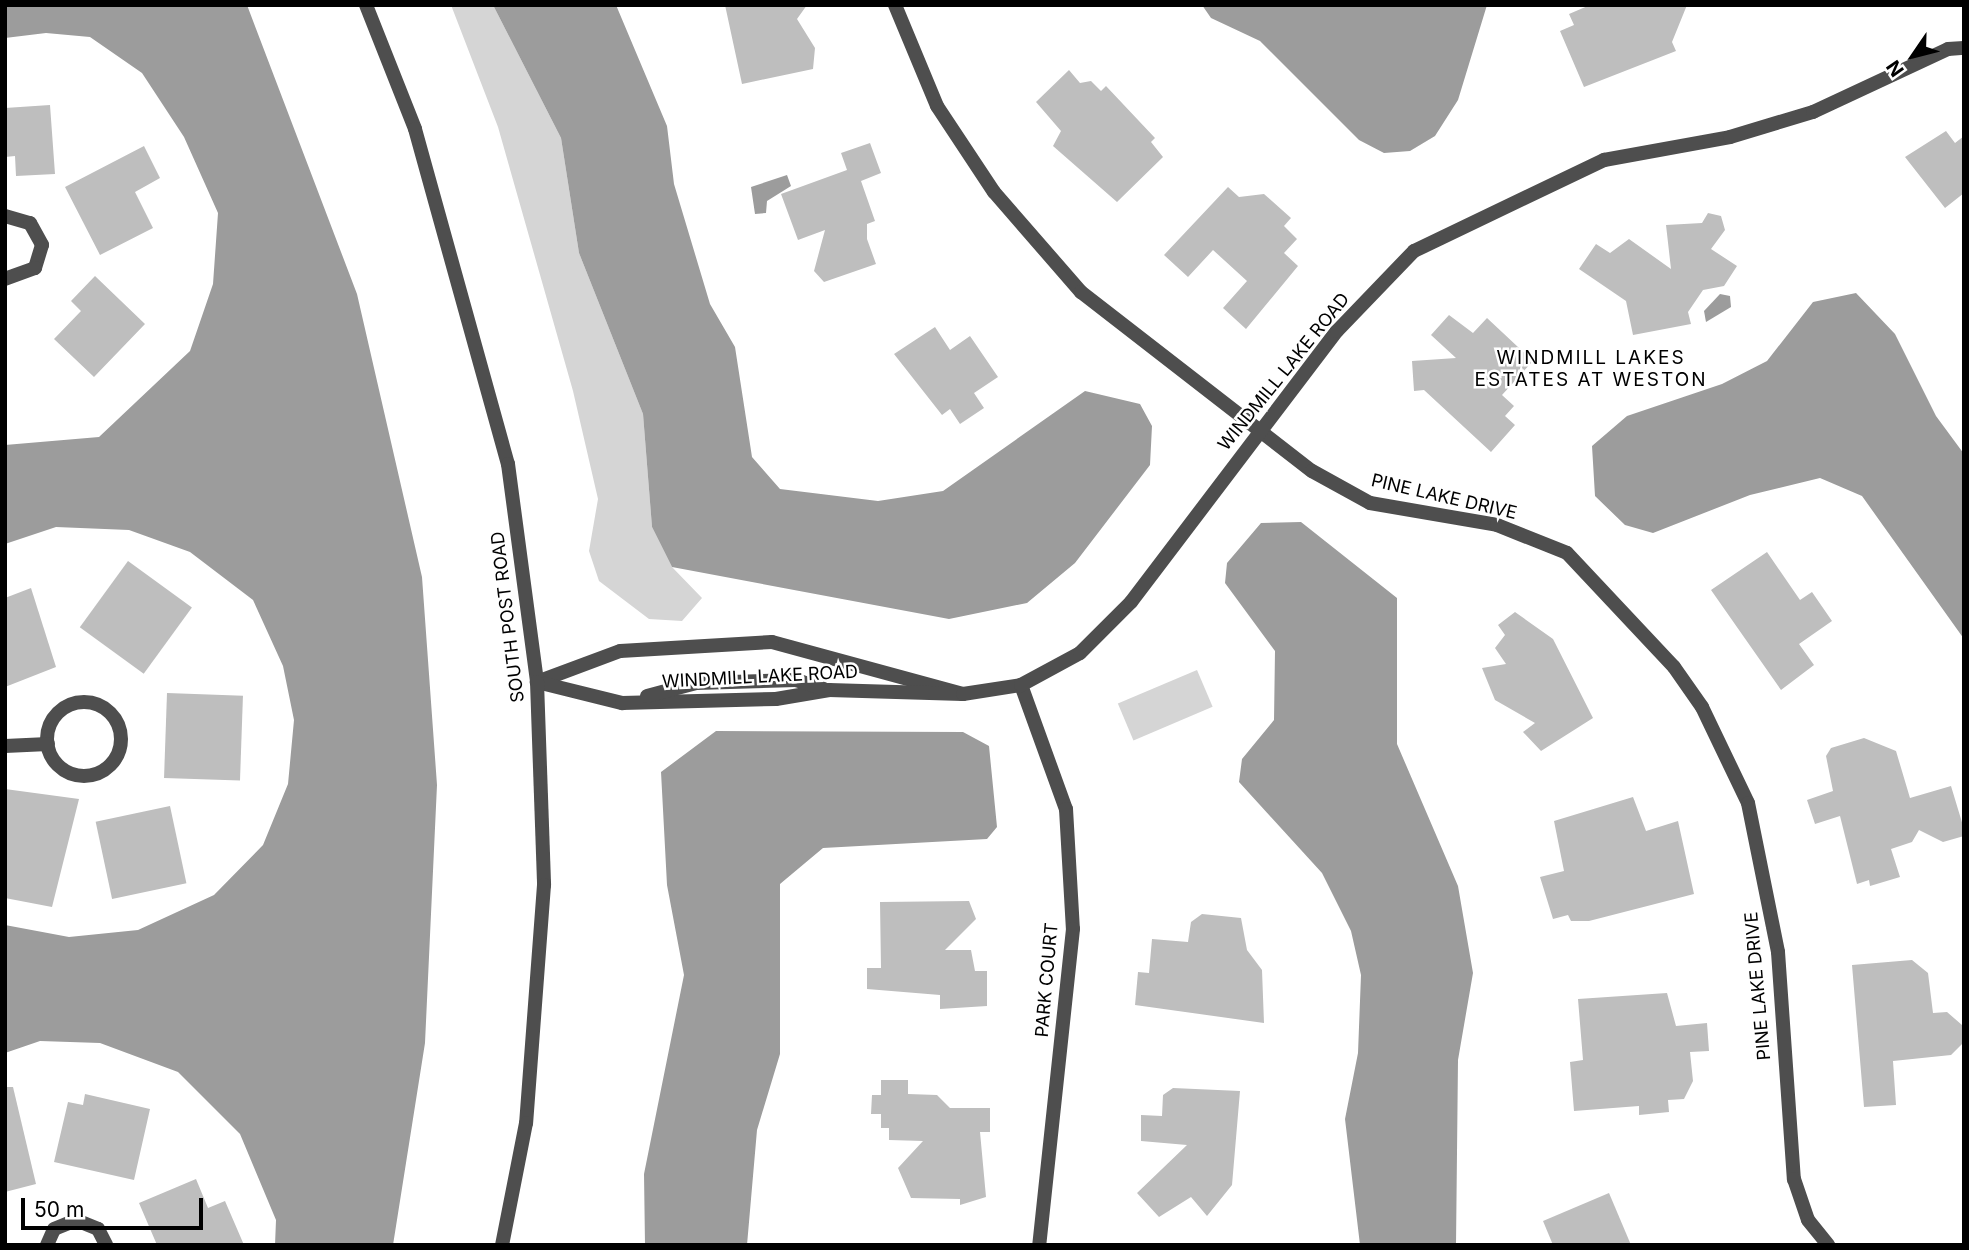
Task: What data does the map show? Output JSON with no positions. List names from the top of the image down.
{
  "streets": {
    "street": [
      "WINDMILL LAKE ROAD",
      "PINE LAKE DRIVE",
      "SOUTH POST ROAD",
      "PARK COURT"
    ]
  },
  "crossings": [
    ["WINDMILL LAKE ROAD", "PINE LAKE DRIVE"],
    ["WINDMILL LAKE ROAD", "SOUTH POST ROAD"],
    ["WINDMILL LAKE ROAD", "PARK COURT"]
  ],
  "districts": ["WINDMILL LAKES ESTATES AT WESTON"],
  "scale_bar": "50 m",
  "north": "bottom left"
}
